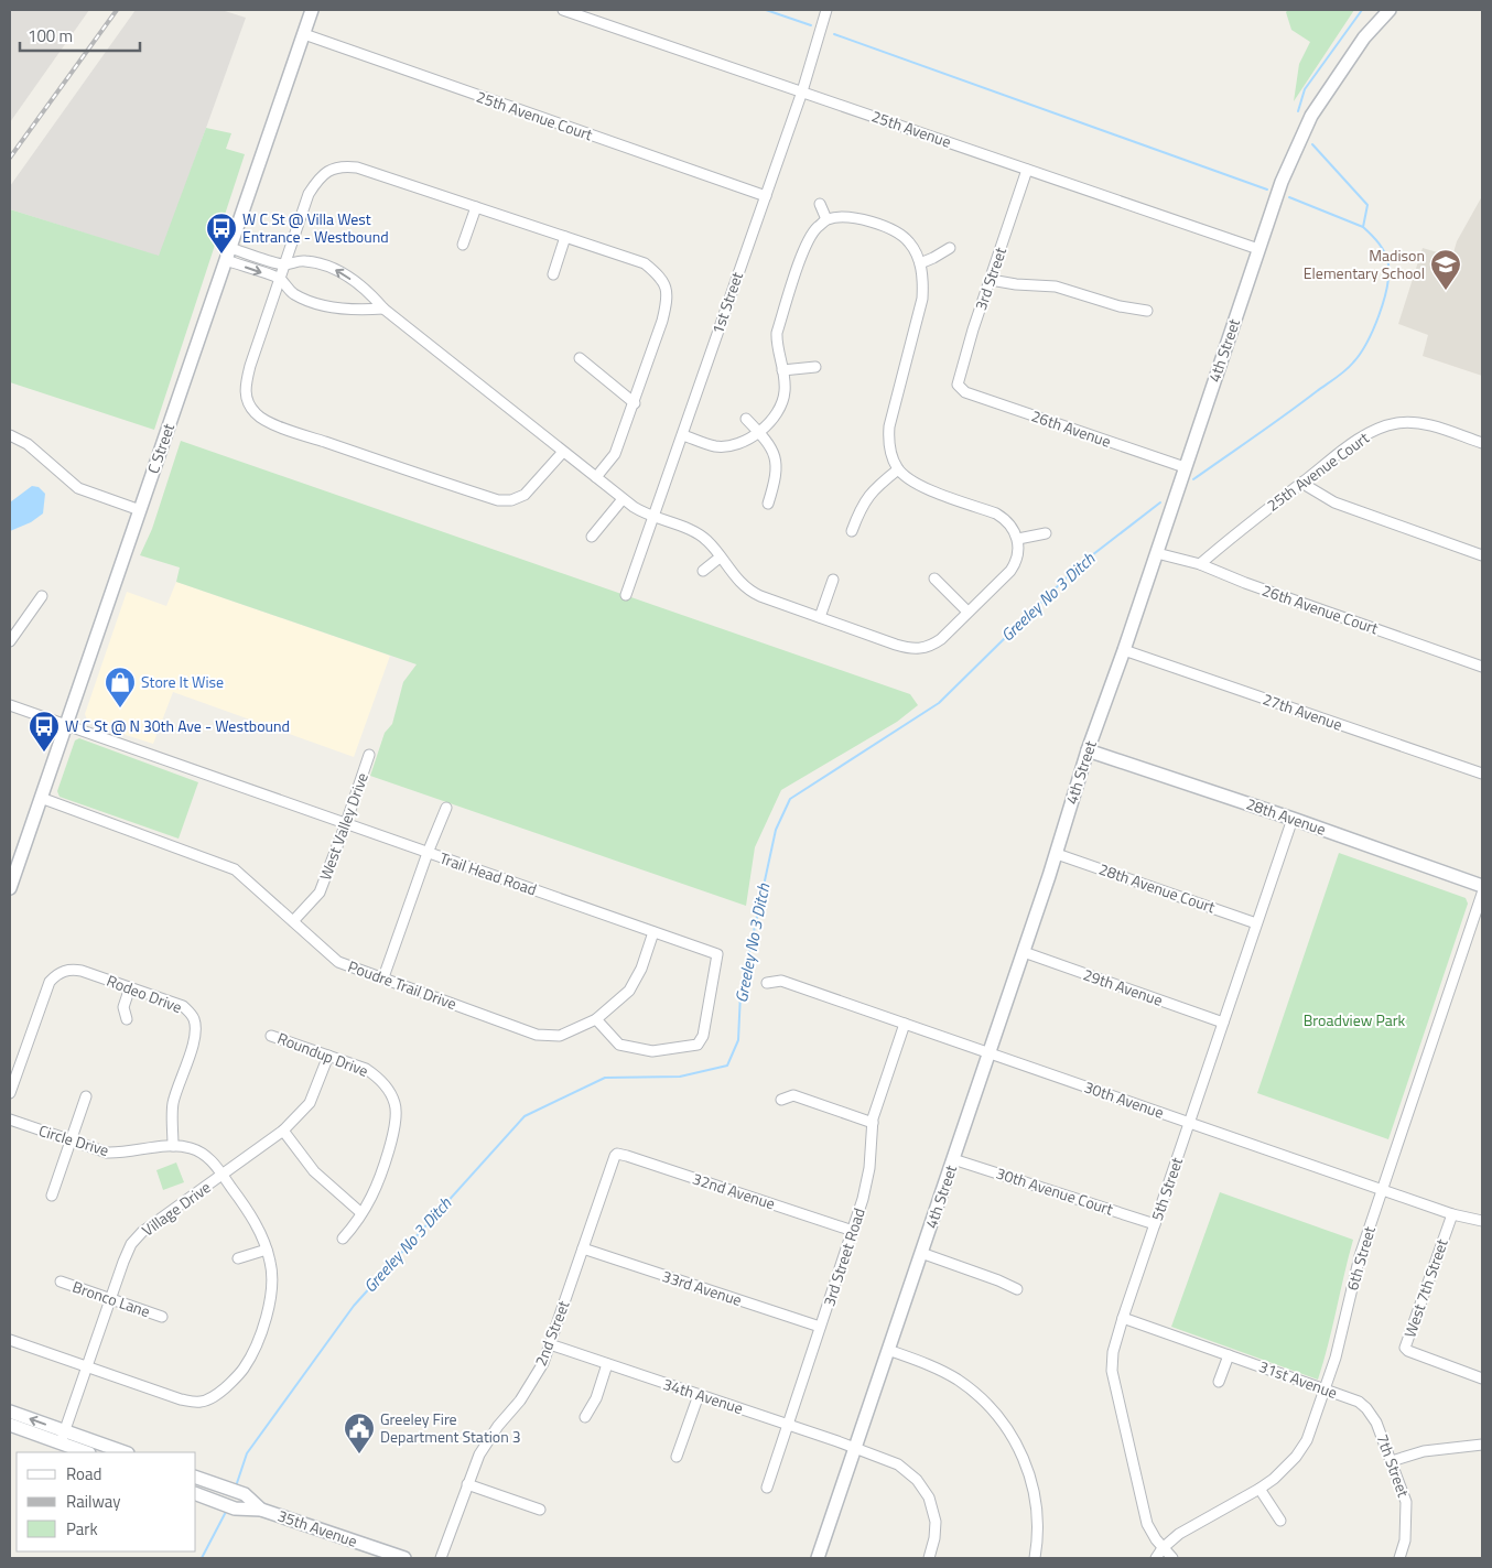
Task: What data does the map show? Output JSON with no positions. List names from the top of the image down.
{
  "streets": {
    "street": [
      "25th Avenue Court",
      "25th Avenue",
      "3rd Street",
      "1st Street",
      "4th Street",
      "26th Avenue",
      "C Street",
      "26th Avenue Court",
      "27th Avenue",
      "28th Avenue",
      "West Valley Drive",
      "Trail Head Road",
      "28th Avenue Court",
      "Poudre Trail Drive",
      "29th Avenue",
      "Rodeo Drive",
      "Roundup Drive",
      "30th Avenue",
      "Circle Drive",
      "5th Street",
      "32nd Avenue",
      "30th Avenue Court",
      "Village Drive",
      "3rd Street Road",
      "6th Street",
      "33rd Avenue",
      "West 7th Street",
      "Bronco Lane",
      "2nd Street",
      "31st Avenue",
      "34th Avenue",
      "7th Street",
      "35th Avenue"
    ]
  },
  "crossings": [
    ["25th Avenue Court", "1st Street"],
    ["25th Avenue Court", "C Street"],
    ["25th Avenue Court", "26th Avenue Court"],
    ["25th Avenue", "3rd Street"],
    ["25th Avenue", "1st Street"],
    ["25th Avenue", "4th Street"],
    ["3rd Street", "26th Avenue"],
    ["4th Street", "26th Avenue"],
    ["4th Street", "26th Avenue Court"],
    ["4th Street", "27th Avenue"],
    ["4th Street", "28th Avenue"],
    ["4th Street", "28th Avenue Court"],
    ["4th Street", "29th Avenue"],
    ["4th Street", "30th Avenue"],
    ["4th Street", "30th Avenue Court"],
    ["4th Street", "34th Avenue"],
    ["C Street", "Trail Head Road"],
    ["C Street", "Poudre Trail Drive"],
    ["28th Avenue", "5th Street"],
    ["West Valley Drive", "Trail Head Road"],
    ["West Valley Drive", "Poudre Trail Drive"],
    ["Trail Head Road", "Poudre Trail Drive"],
    ["28th Avenue Court", "5th Street"],
    ["29th Avenue", "5th Street"],
    ["Rodeo Drive", "Circle Drive"],
    ["Roundup Drive", "Village Drive"],
    ["30th Avenue", "5th Street"],
    ["30th Avenue", "3rd Street Road"],
    ["30th Avenue", "6th Street"],
    ["30th Avenue", "West 7th Street"],
    ["5th Street", "30th Avenue Court"],
    ["5th Street", "6th Street"],
    ["5th Street", "31st Avenue"],
    ["32nd Avenue", "3rd Street Road"],
    ["32nd Avenue", "2nd Street"],
    ["Village Drive", "Bronco Lane"],
    ["3rd Street Road", "33rd Avenue"],
    ["3rd Street Road", "34th Avenue"],
    ["6th Street", "31st Avenue"],
    ["33rd Avenue", "2nd Street"],
    ["2nd Street", "34th Avenue"],
    ["31st Avenue", "7th Street"]
  ],
  "water": ["Greeley No 3 Ditch"],
  "parks": ["Broadview Park"],
  "places": {
    "bus stop": ["W C St @ Villa West Entrance - Westbound", "W C St @ N 30th Ave - Westbound"],
    "school or university": ["Madison Elementary School"],
    "shop": ["Store It Wise"],
    "public building": ["Greeley Fire Department Station 3"]
  },
  "legend": ["Road", "Railway", "Park"],
  "scale_bar": "100 m"
}
